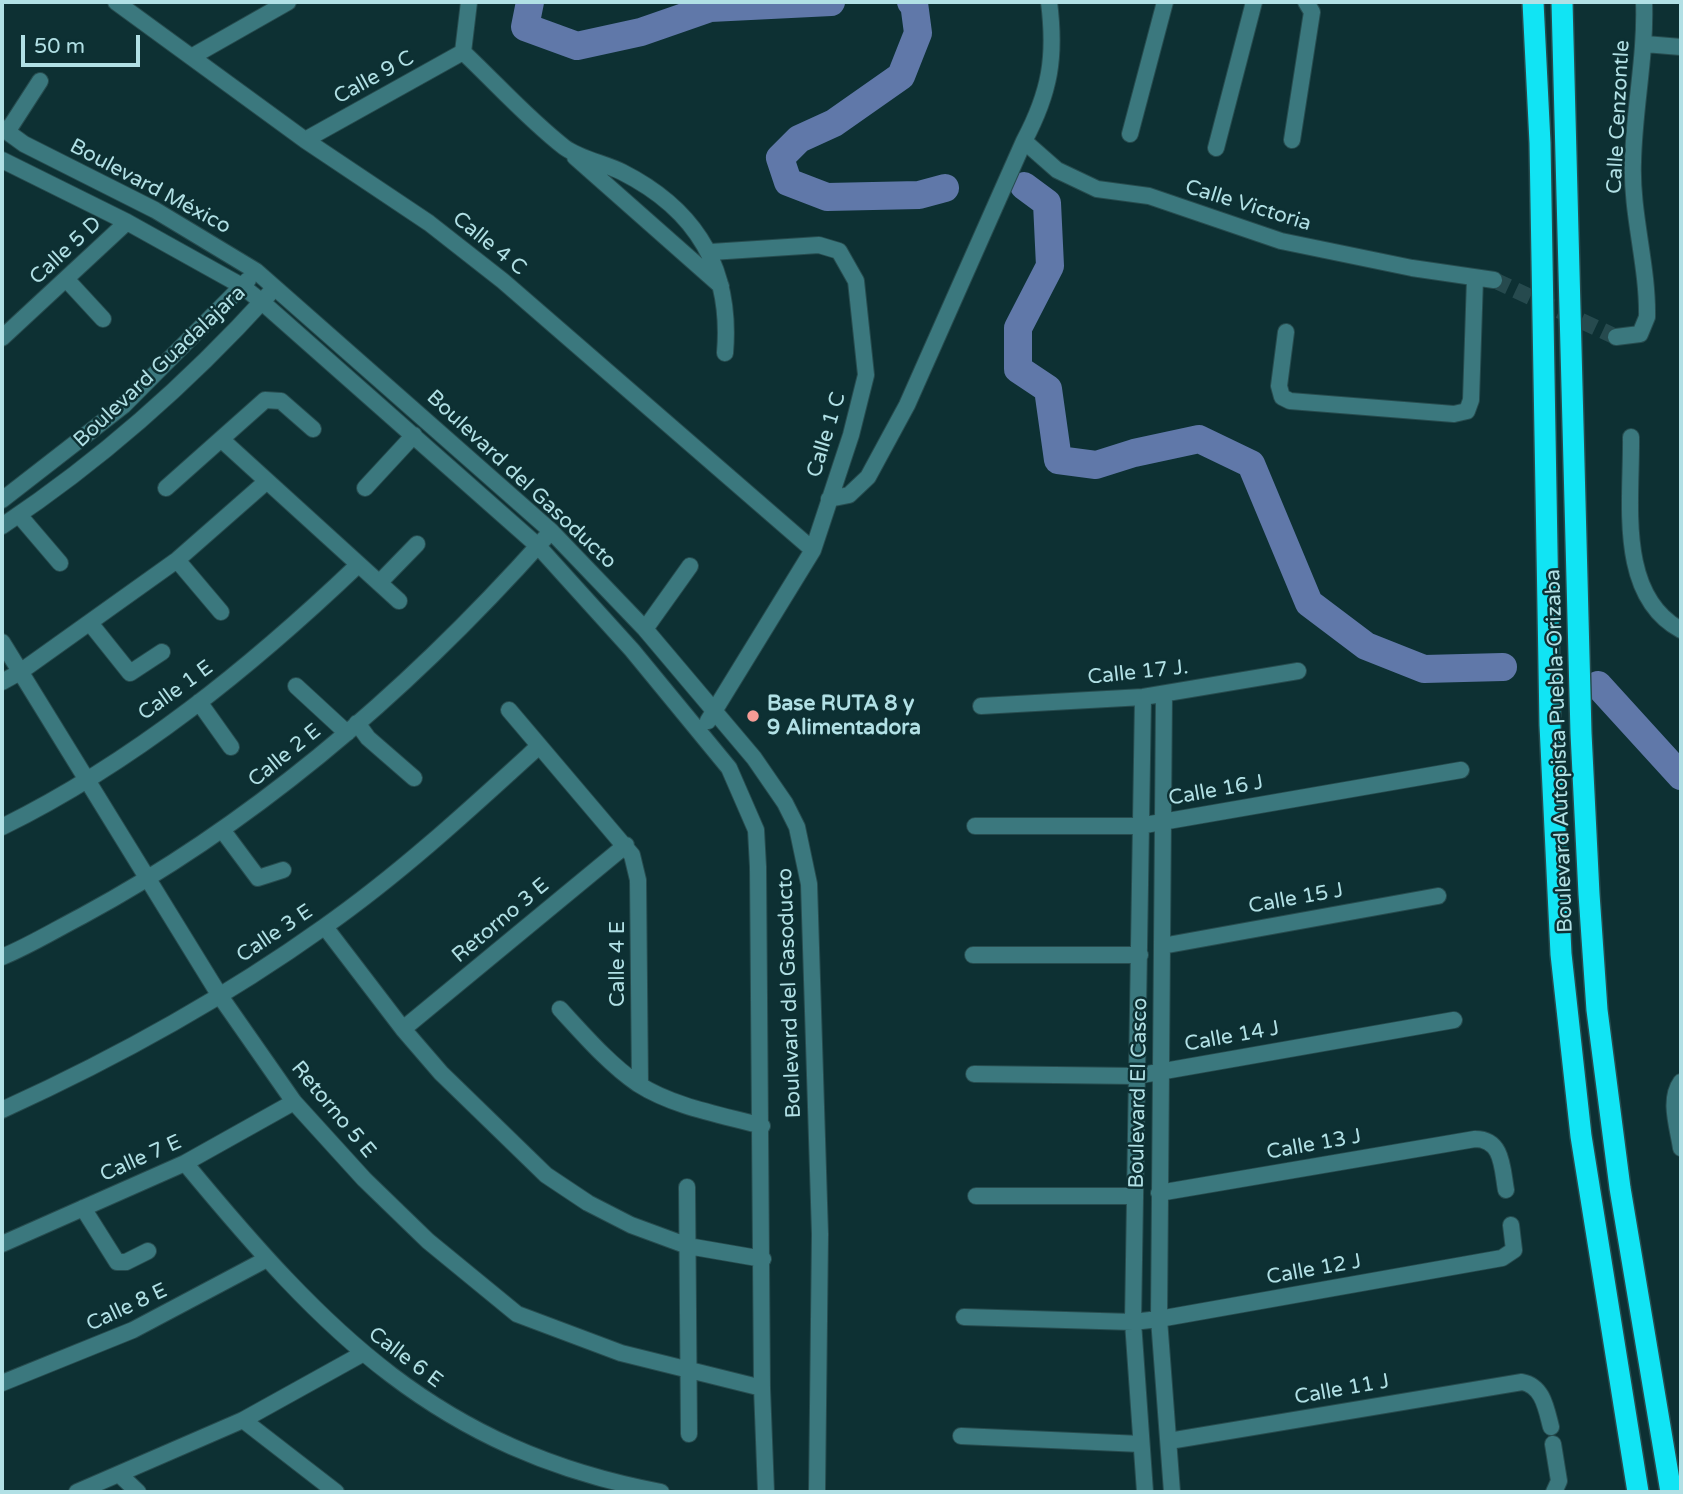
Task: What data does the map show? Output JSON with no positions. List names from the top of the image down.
{
  "streets": {
    "highway": ["Boulevard Autopista Puebla-Orizaba"],
    "street": [
      "Calle 9 C",
      "Calle Cenzontle",
      "Boulevard México",
      "Calle Victoria",
      "Calle 4 C",
      "Calle 5 D",
      "Boulevard Guadalajara",
      "Calle 1 C",
      "Boulevard del Gasoducto",
      "Calle 17 J.",
      "Calle 1 E",
      "Calle 2 E",
      "Calle 16 J",
      "Calle 15 J",
      "Retorno 3 E",
      "Calle 3 E",
      "Calle 4 E",
      "Calle 14 J",
      "Boulevard El Casco",
      "Retorno 5 E",
      "Calle 13 J",
      "Calle 7 E",
      "Calle 12 J",
      "Calle 8 E",
      "Calle 6 E",
      "Calle 11 J"
    ]
  },
  "crossings": [
    ["Calle 9 C", "Calle 4 C"],
    ["Boulevard México", "Calle 5 D"],
    ["Boulevard México", "Boulevard Guadalajara"],
    ["Boulevard México", "Boulevard del Gasoducto"],
    ["Calle 4 C", "Calle 1 C"],
    ["Boulevard Guadalajara", "Boulevard del Gasoducto"],
    ["Calle 1 C", "Boulevard del Gasoducto"],
    ["Boulevard del Gasoducto", "Calle 2 E"],
    ["Boulevard del Gasoducto", "Retorno 5 E"],
    ["Calle 17 J.", "Boulevard El Casco"],
    ["Calle 1 E", "Retorno 5 E"],
    ["Calle 2 E", "Retorno 5 E"],
    ["Calle 16 J", "Boulevard El Casco"],
    ["Calle 15 J", "Boulevard El Casco"],
    ["Retorno 3 E", "Calle 4 E"],
    ["Calle 3 E", "Retorno 5 E"],
    ["Calle 14 J", "Boulevard El Casco"],
    ["Boulevard El Casco", "Calle 13 J"],
    ["Boulevard El Casco", "Calle 12 J"],
    ["Boulevard El Casco", "Calle 11 J"],
    ["Retorno 5 E", "Calle 7 E"],
    ["Calle 7 E", "Calle 6 E"],
    ["Calle 8 E", "Calle 6 E"]
  ],
  "places": ["Base RUTA 8 y 9 Alimentadora"],
  "scale_bar": "50 m"
}
